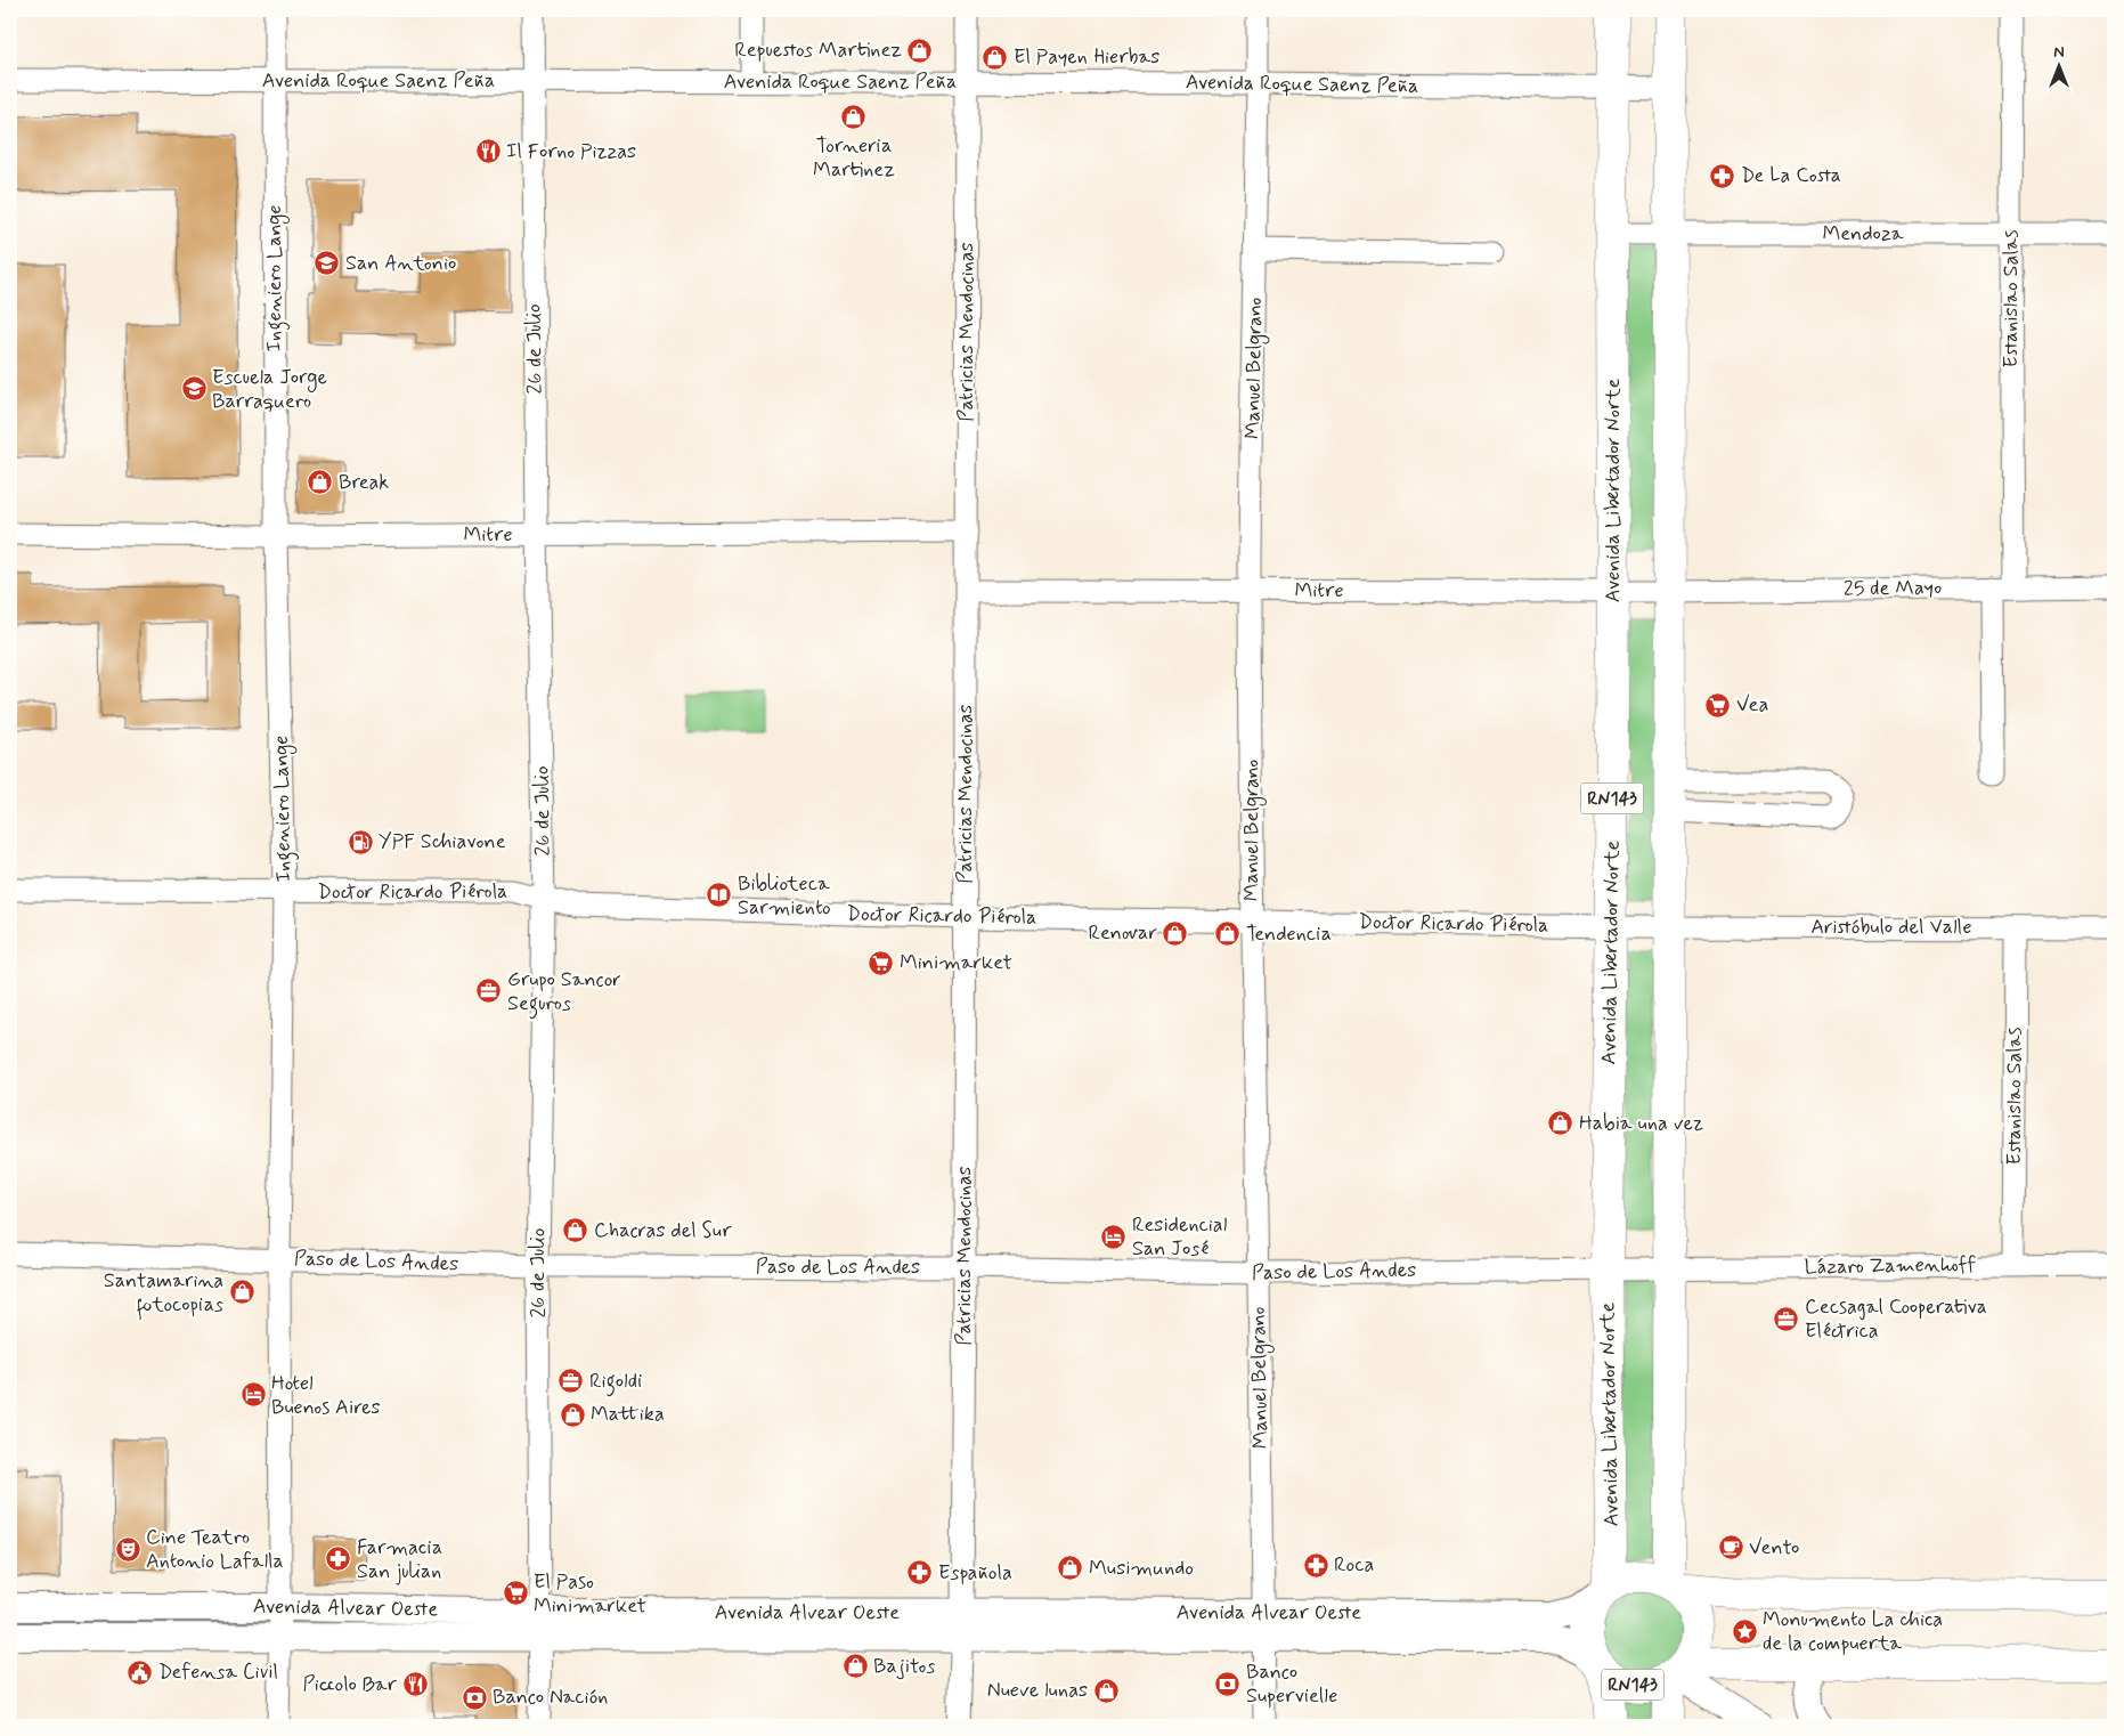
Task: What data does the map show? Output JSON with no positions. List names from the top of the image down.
{
  "streets": {
    "highway": ["Avenida Libertador Norte", "RN143"],
    "main road": ["Avenida Alvear Oeste"],
    "street": [
      "Avenida Roque Saenz Peña",
      "Mendoza",
      "Ingeniero Lange",
      "Estanislao Salas",
      "Patricias Mendocinas",
      "26 de Julio",
      "Manuel Belgrano",
      "Mitre",
      "25 de Mayo",
      "Doctor Ricardo Piérola",
      "Aristóbulo del Valle",
      "Paso de Los Andes",
      "Lázaro Zamenhoff"
    ]
  },
  "crossings": [
    ["Avenida Roque Saenz Peña", "Ingeniero Lange"],
    ["Avenida Roque Saenz Peña", "Patricias Mendocinas"],
    ["Avenida Roque Saenz Peña", "26 de Julio"],
    ["Avenida Roque Saenz Peña", "Manuel Belgrano"],
    ["Avenida Roque Saenz Peña", "Avenida Libertador Norte"],
    ["Avenida Roque Saenz Peña", "RN143"],
    ["Mendoza", "Estanislao Salas"],
    ["Mendoza", "Avenida Libertador Norte"],
    ["Mendoza", "RN143"],
    ["Ingeniero Lange", "Mitre"],
    ["Ingeniero Lange", "Doctor Ricardo Piérola"],
    ["Ingeniero Lange", "Paso de Los Andes"],
    ["Ingeniero Lange", "Avenida Alvear Oeste"],
    ["Estanislao Salas", "25 de Mayo"],
    ["Estanislao Salas", "Aristóbulo del Valle"],
    ["Estanislao Salas", "Lázaro Zamenhoff"],
    ["Patricias Mendocinas", "Mitre"],
    ["Patricias Mendocinas", "Doctor Ricardo Piérola"],
    ["Patricias Mendocinas", "Paso de Los Andes"],
    ["Patricias Mendocinas", "Avenida Alvear Oeste"],
    ["26 de Julio", "Mitre"],
    ["26 de Julio", "Doctor Ricardo Piérola"],
    ["26 de Julio", "Paso de Los Andes"],
    ["26 de Julio", "Avenida Alvear Oeste"],
    ["Manuel Belgrano", "Mitre"],
    ["Manuel Belgrano", "Doctor Ricardo Piérola"],
    ["Manuel Belgrano", "Paso de Los Andes"],
    ["Manuel Belgrano", "Avenida Alvear Oeste"],
    ["Avenida Libertador Norte", "Mitre"],
    ["Avenida Libertador Norte", "RN143"],
    ["Avenida Libertador Norte", "Doctor Ricardo Piérola"],
    ["Avenida Libertador Norte", "Paso de Los Andes"],
    ["Avenida Libertador Norte", "Avenida Alvear Oeste"],
    ["Mitre", "25 de Mayo"],
    ["Mitre", "RN143"],
    ["25 de Mayo", "RN143"],
    ["RN143", "Doctor Ricardo Piérola"],
    ["RN143", "Aristóbulo del Valle"],
    ["RN143", "Paso de Los Andes"],
    ["RN143", "Lázaro Zamenhoff"],
    ["RN143", "Avenida Alvear Oeste"],
    ["Doctor Ricardo Piérola", "Aristóbulo del Valle"],
    ["Paso de Los Andes", "Lázaro Zamenhoff"]
  ],
  "places": {
    "shop": [
      "Repuestos Martinez",
      "El Payen Hierbas",
      "Torneria Martinez",
      "Break",
      "Renovar",
      "Tendencia",
      "Habia una vez",
      "Chacras del Sur",
      "Santamarina fotocopias",
      "Mattika",
      "Musimundo",
      "Bajitos",
      "Nueve lunas"
    ],
    "restaurant": ["Il Forno Pizzas", "Piccolo Bar"],
    "pharmacy": [
      "De La Costa",
      "Farmacia San julian",
      "Roca",
      "Española"
    ],
    "school or university": ["San Antonio", "Escuela Jorge Barraquero"],
    "supermarket": ["Vea", "Minimarket", "El Paso Minimarket"],
    "fuel station": ["YPF Schiavone"],
    "library": ["Biblioteca Sarmiento"],
    "office": ["Grupo Sancor Seguros", "Cecsagal Cooperativa Eléctrica", "Rigoldi"],
    "hotel": ["Residencial San José", "Hotel Buenos Aires"],
    "cafe": ["Vento"],
    "theatre": ["Cine Teatro Antonio Lafalla"],
    "place": ["Monumento La chica de la compuerta"],
    "public building": ["Defensa Civil"],
    "bank": ["Banco Supervielle", "Banco Nación"]
  },
  "north": "top"
}
